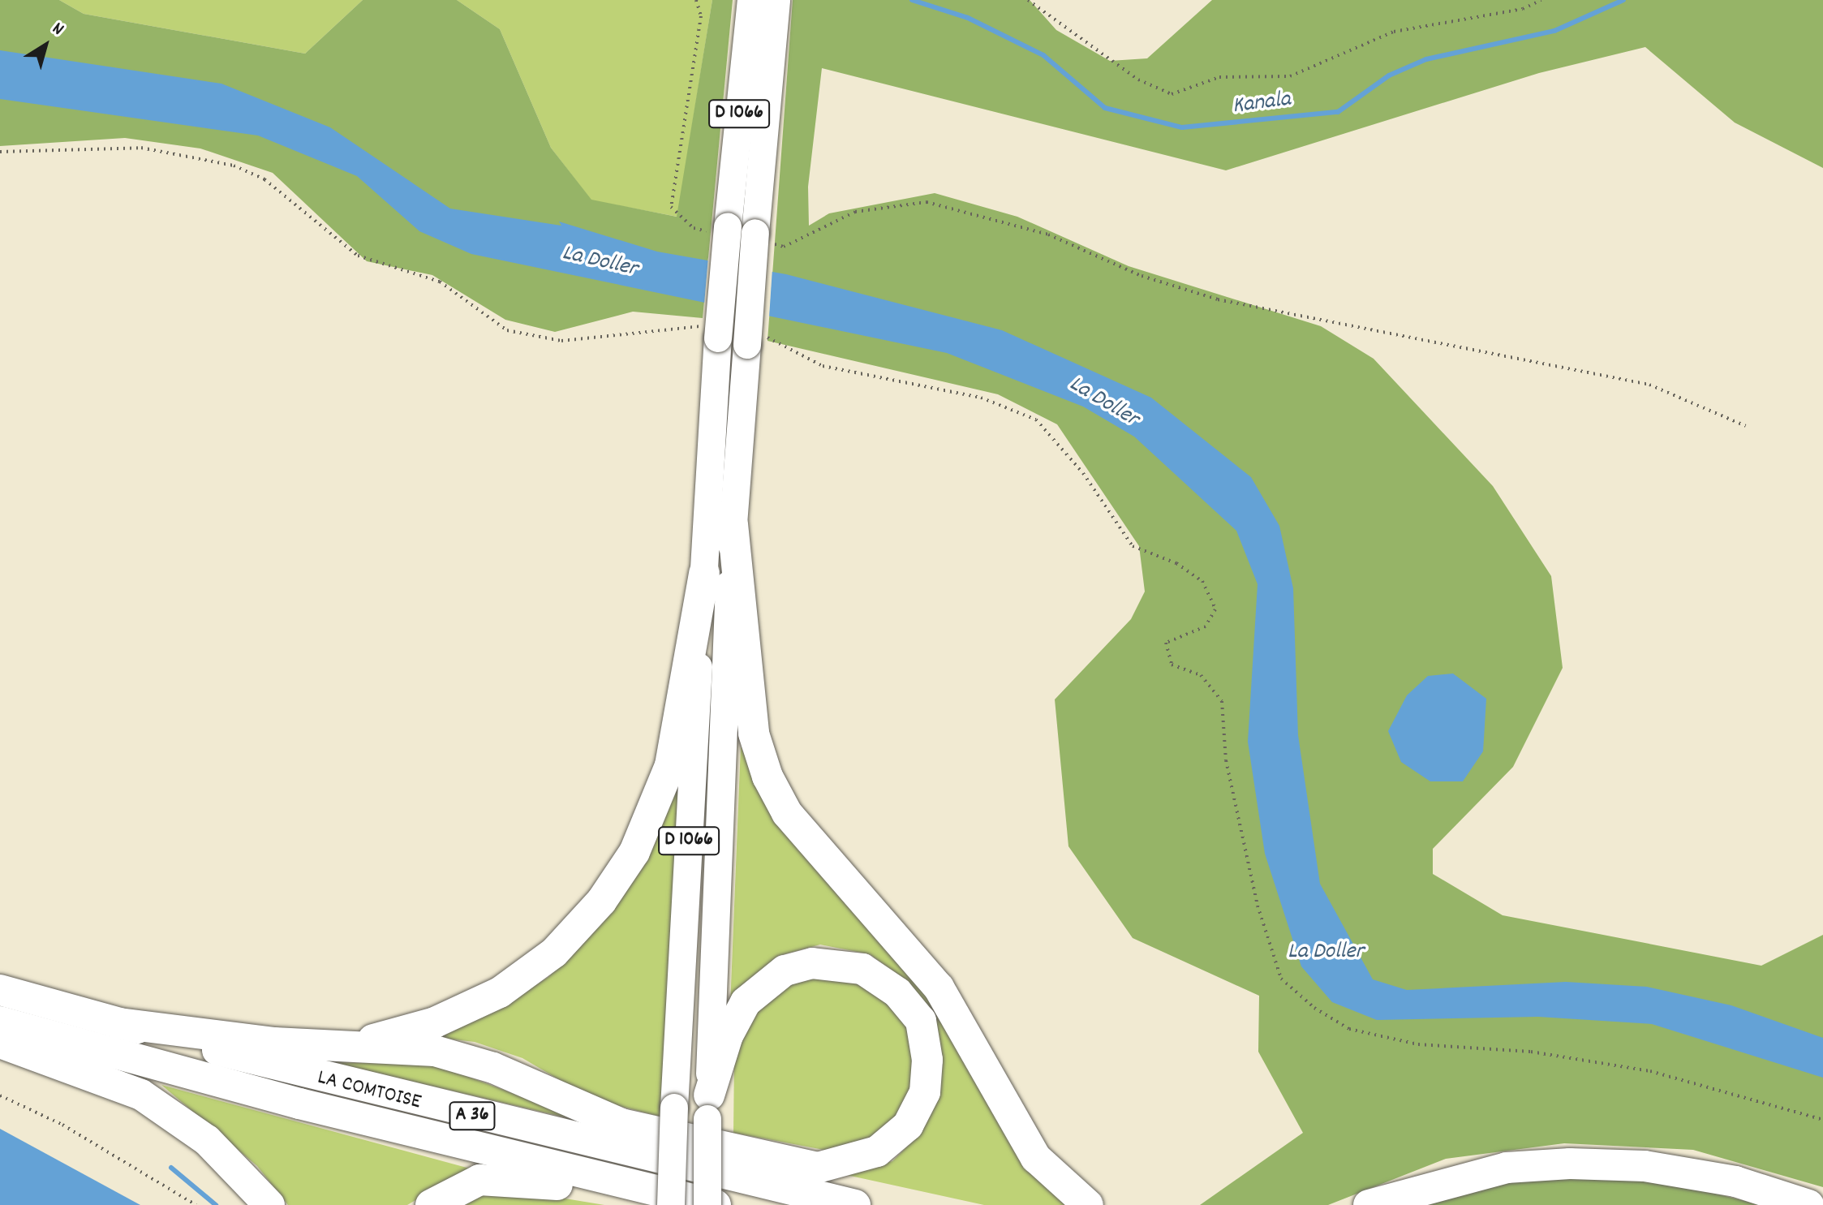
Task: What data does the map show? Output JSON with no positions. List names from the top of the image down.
{
  "streets": {
    "highway": ["D 1066", "LA COMTOISE", "A 36"]
  },
  "water": ["Kanala", "La Doller"],
  "north": "top right"
}
